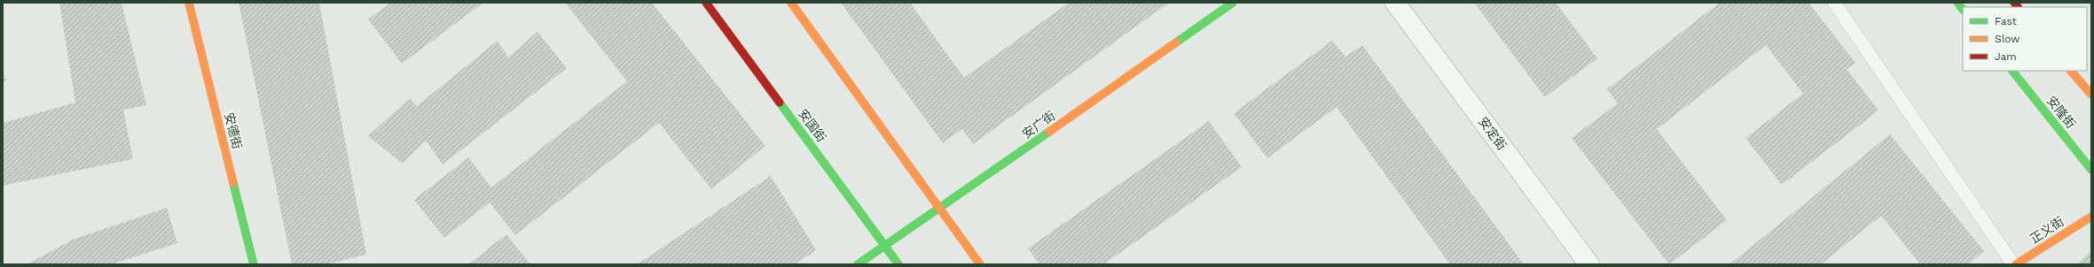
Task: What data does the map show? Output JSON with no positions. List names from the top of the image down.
{
  "streets": {
    "main road": [
      "安隆街",
      "安广街",
      "安国街",
      "安德街",
      "正义街"
    ],
    "street": ["安定街"]
  },
  "crossings": [
    ["安广街", "安国街"]
  ],
  "legend": ["Fast", "Slow", "Jam"]
}
